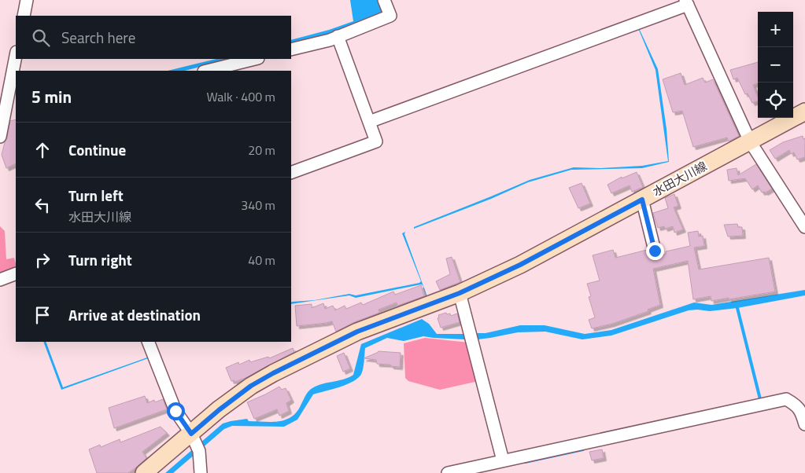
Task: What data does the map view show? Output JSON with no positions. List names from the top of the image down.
{
  "streets": {
    "main road": ["水田大川線"]
  },
  "page": {
    "map_buttons": ["+", "−"],
    "search": "Search here",
    "heading": ["5 min", "Walk · 400 m"],
    "list": [
      ["Continue", "20 m"],
      ["Turn left", "水田大川線", "340 m"],
      ["Turn right", "40 m"],
      "Arrive at destination"
    ]
  }
}
